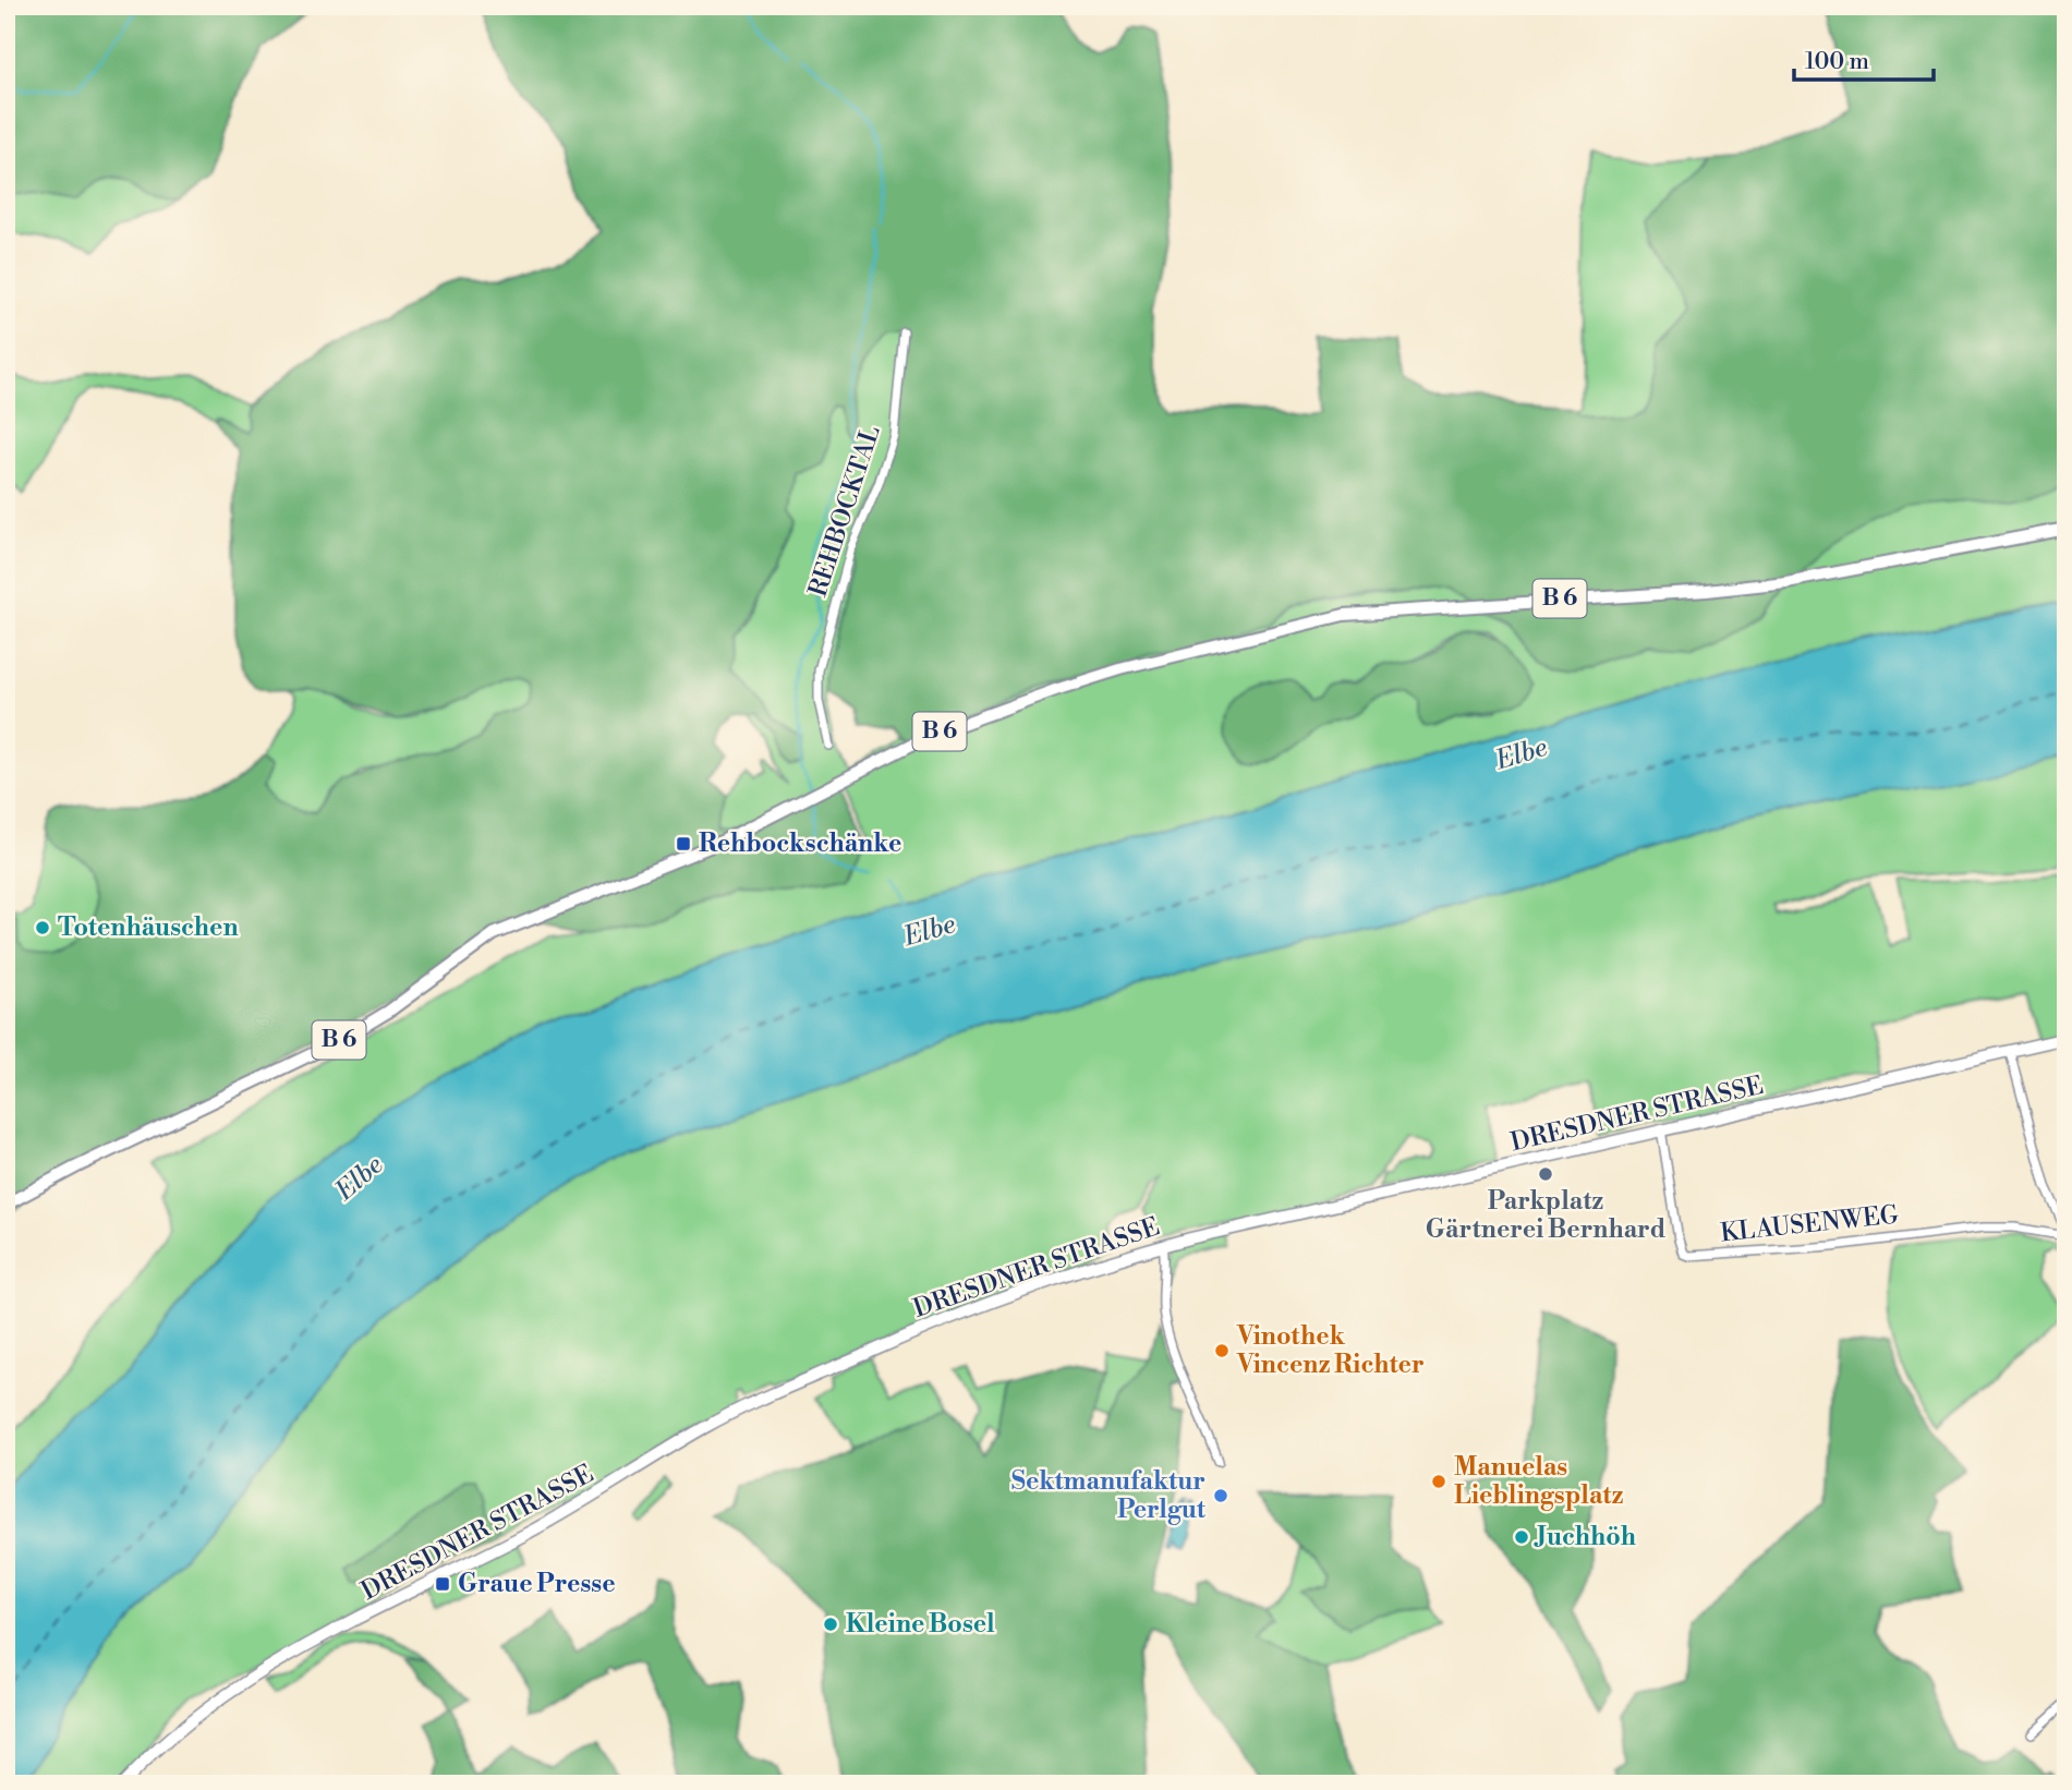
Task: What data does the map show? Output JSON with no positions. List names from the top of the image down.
{
  "streets": {
    "main road": ["B 6", "DRESDNER STRASSE"],
    "street": ["REHBOCKTAL", "KLAUSENWEG"]
  },
  "crossings": [
    ["DRESDNER STRASSE", "KLAUSENWEG"]
  ],
  "water": ["Elbe"],
  "places": {
    "transit": ["Rehbockschänke", "Graue Presse"],
    "other": [
      "Totenhäuschen",
      "Parkplatz Gärtnerei Bernhard",
      "Vinothek Vincenz Richter",
      "Manuelas Lieblingsplatz",
      "Sektmanufaktur Perlgut",
      "Juchhöh",
      "Kleine Bosel"
    ]
  },
  "scale_bar": "100 m"
}
